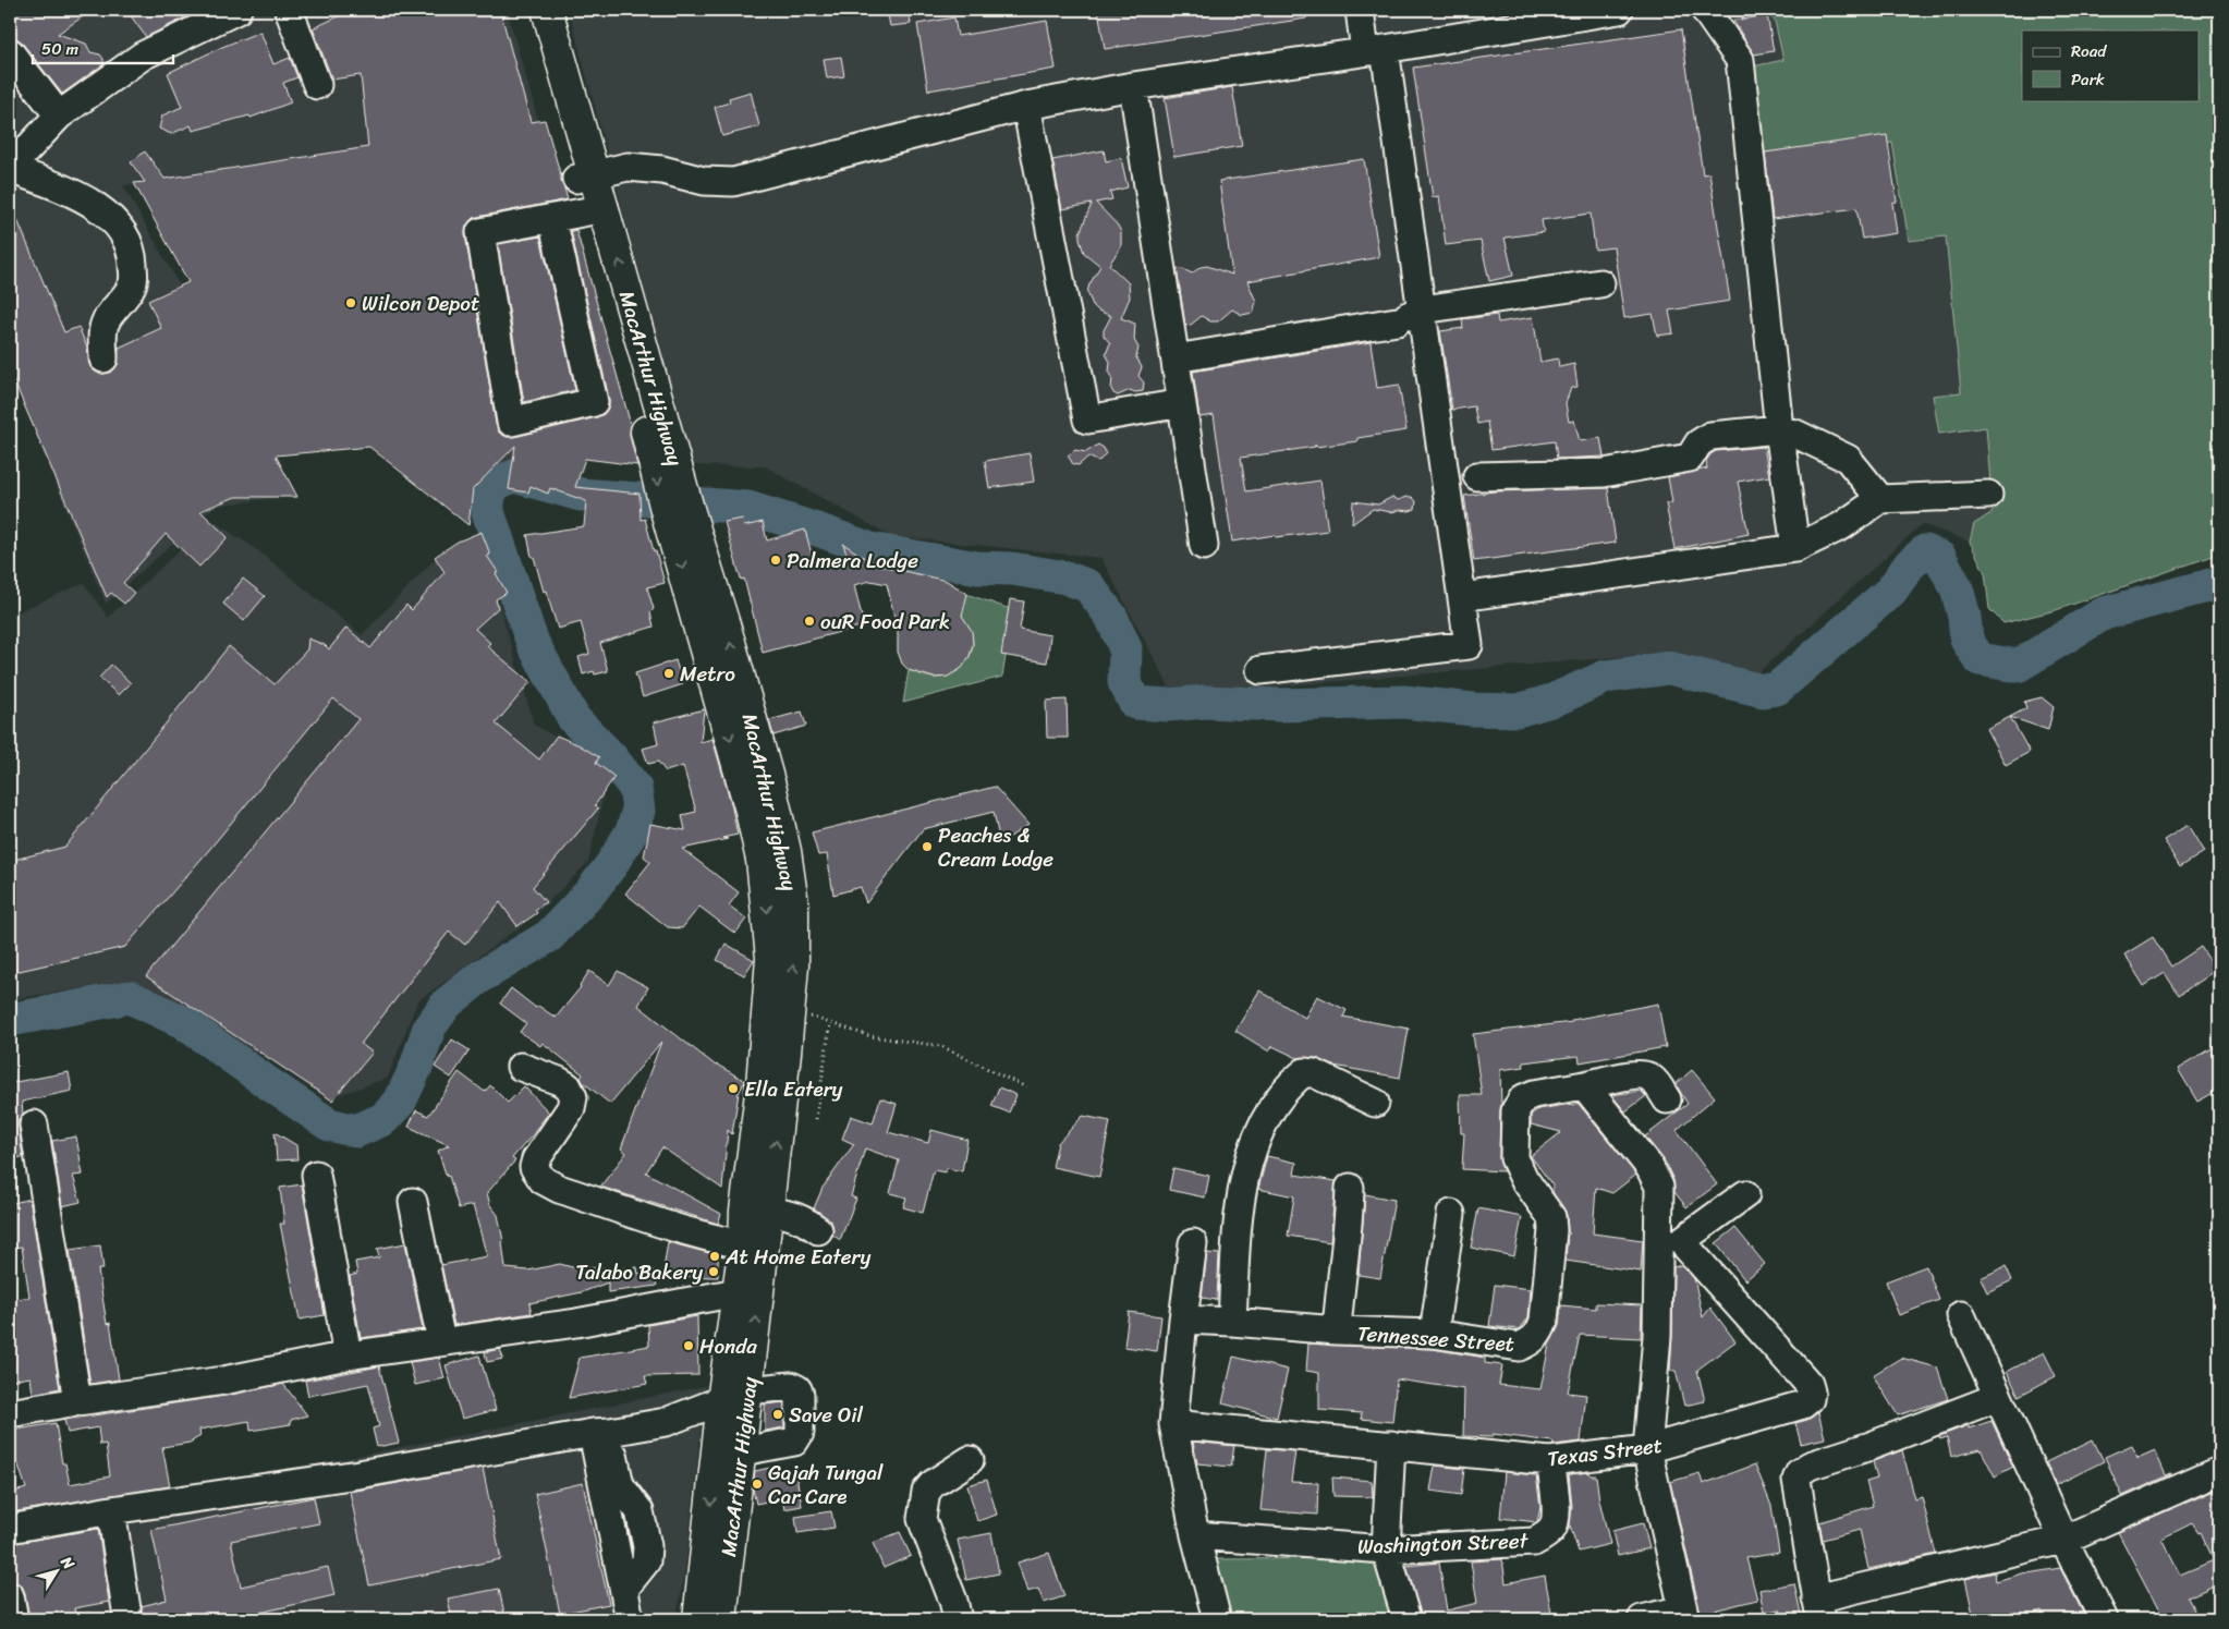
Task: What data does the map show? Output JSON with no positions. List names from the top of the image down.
{
  "streets": {
    "highway": ["MacArthur Highway"],
    "street": ["Tennessee Street", "Texas Street", "Washington Street"]
  },
  "crossings": [
    ["Texas Street", "Washington Street"]
  ],
  "places": [
    "Wilcon Depot",
    "Palmera Lodge",
    "ouR Food Park",
    "Metro",
    "Peaches & Cream Lodge",
    "Ella Eatery",
    "At Home Eatery",
    "Talabo Bakery",
    "Honda",
    "Save Oil",
    "Gajah Tungal Car Care"
  ],
  "legend": ["Road", "Park"],
  "scale_bar": "50 m",
  "north": "top right"
}
